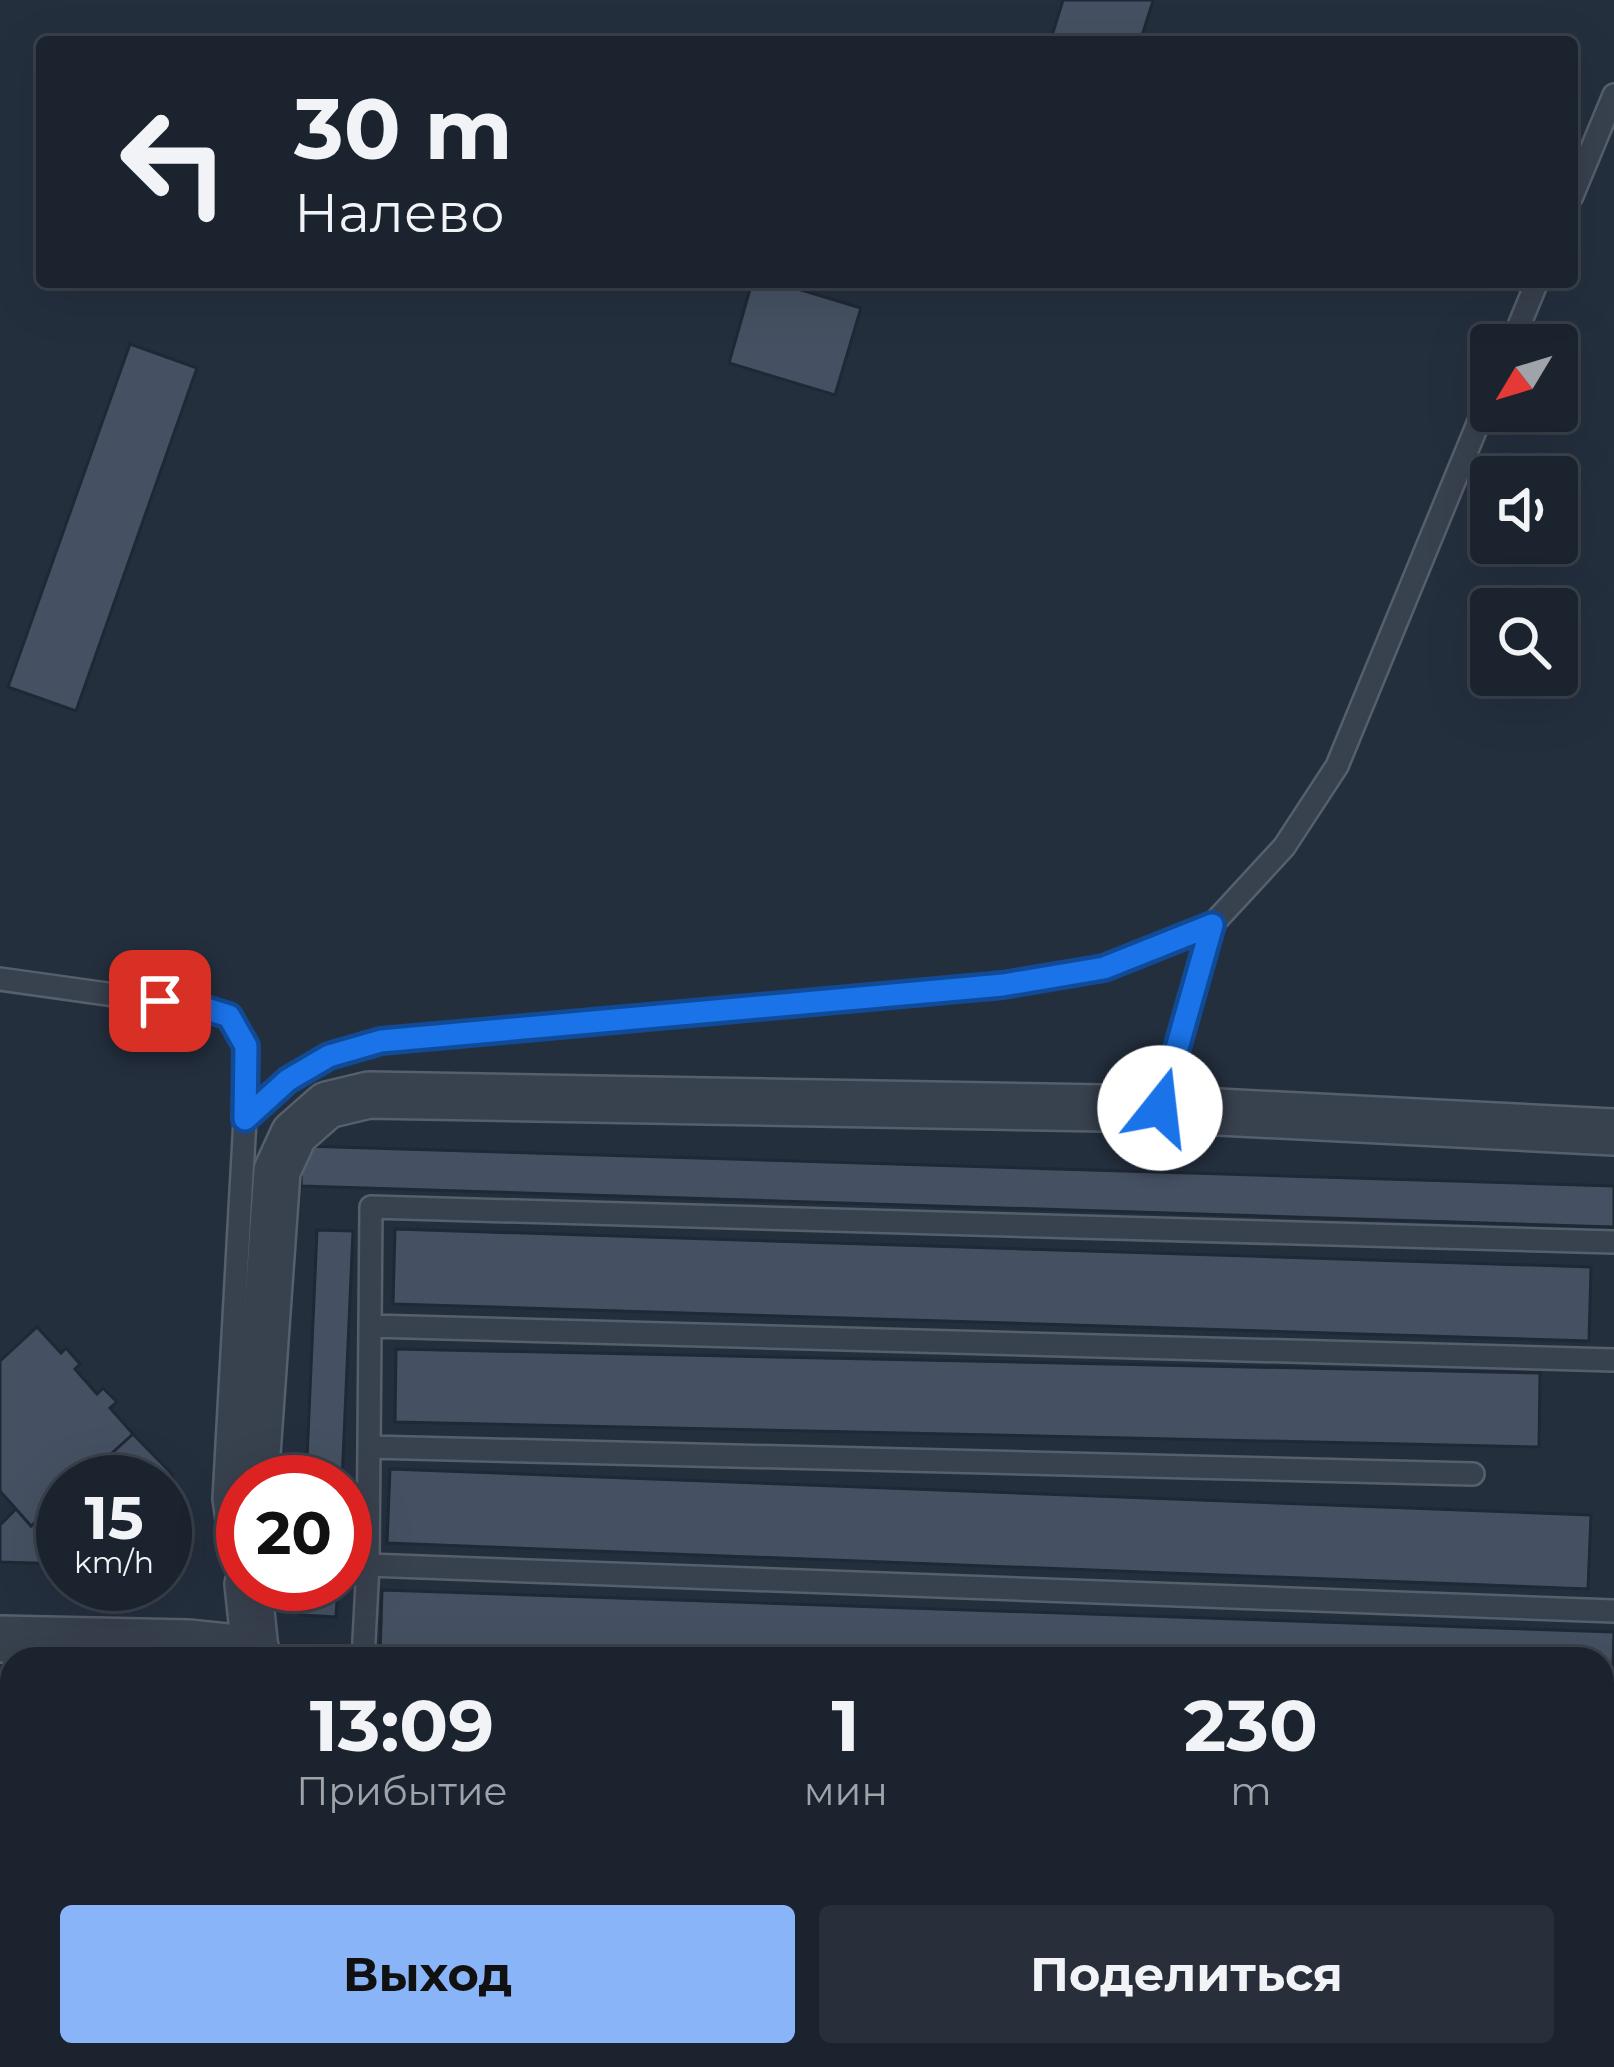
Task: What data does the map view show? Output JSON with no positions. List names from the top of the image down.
{
  "north": "bottom left",
  "page": {
    "turn": ["30 m", "Налево"],
    "speed": "15 km/h",
    "limit": "20",
    "eta": [
      "13:09",
      "Прибытие",
      "1",
      "мин",
      "230",
      "m"
    ],
    "buttons": ["Выход", "Поделиться"]
  }
}
